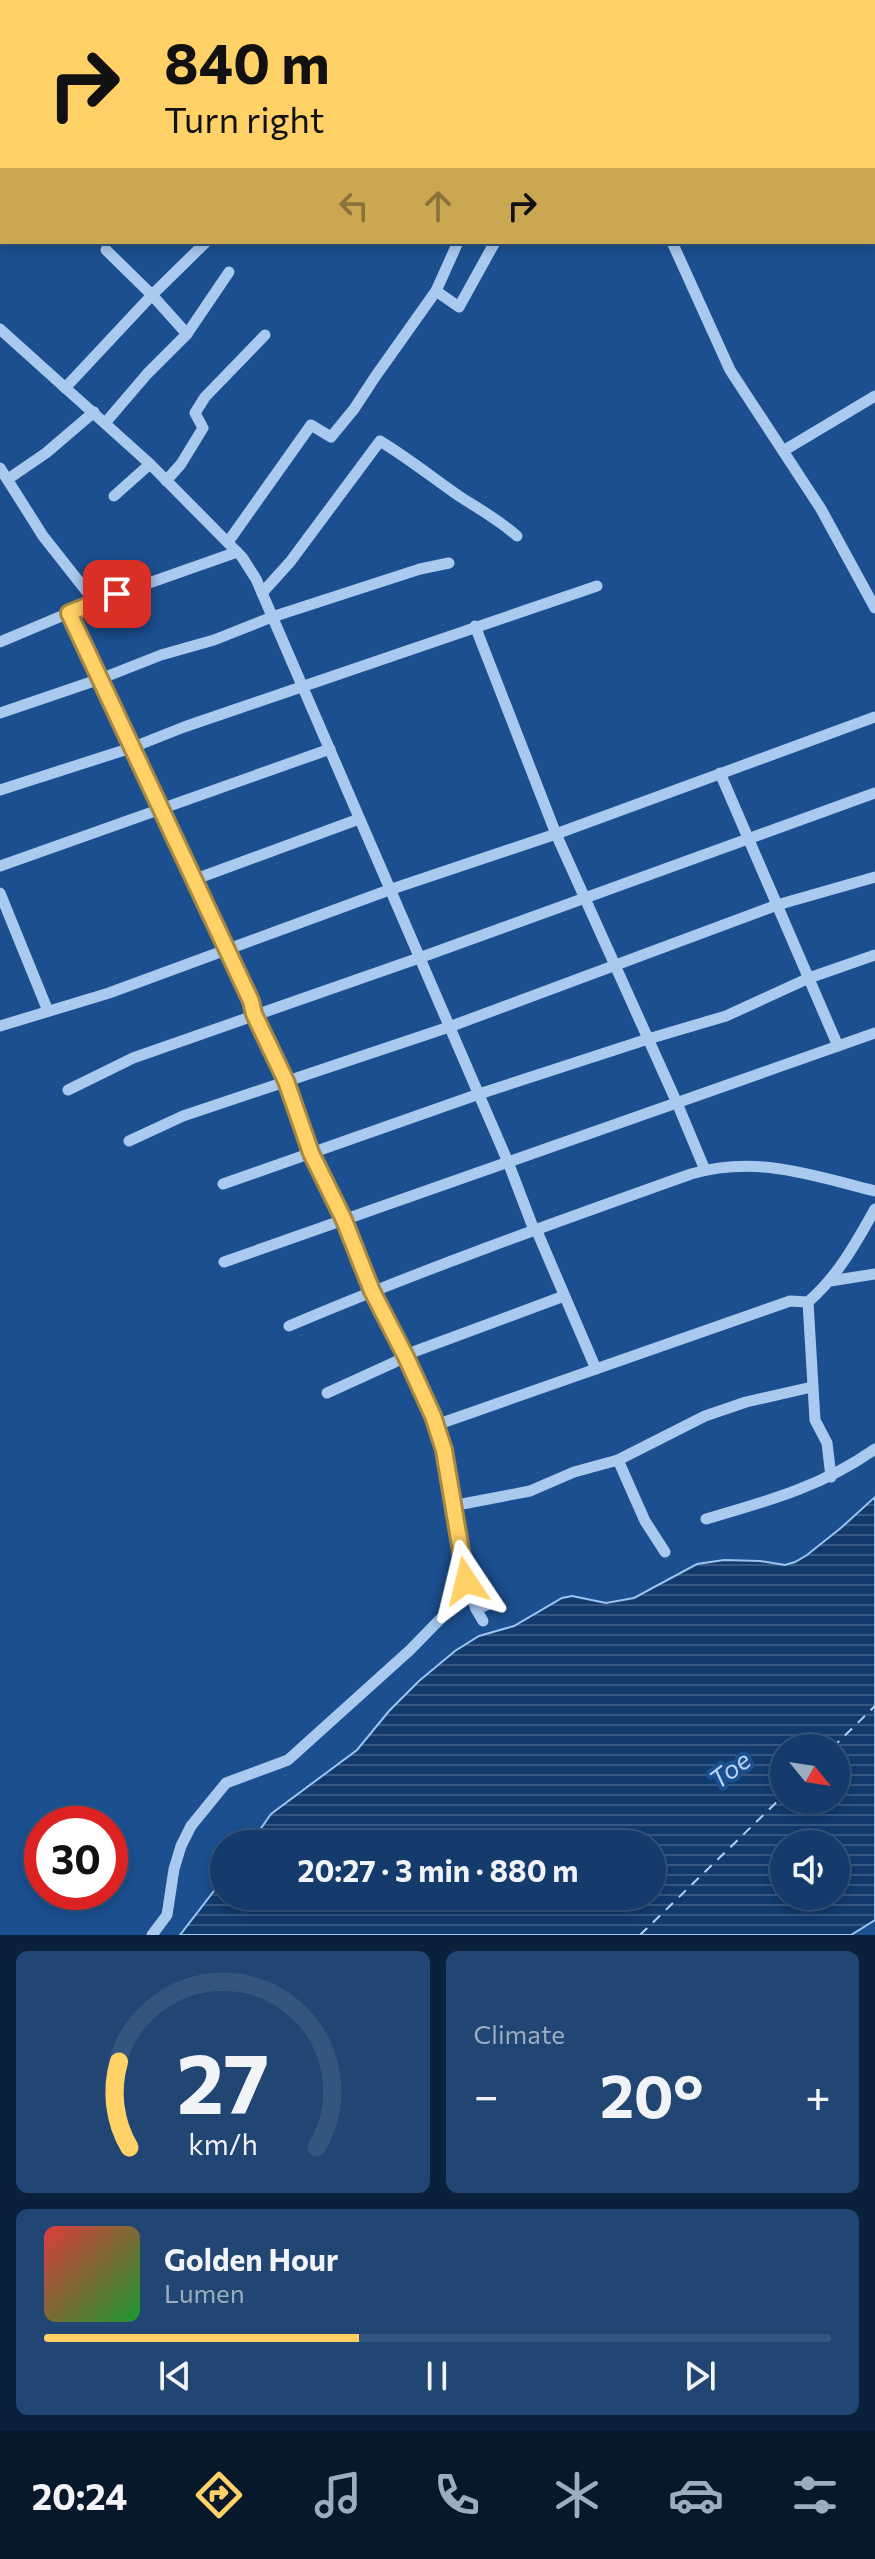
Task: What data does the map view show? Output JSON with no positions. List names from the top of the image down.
{
  "water": ["Toe"],
  "north": "bottom right",
  "page": {
    "turn": ["840 m", "Turn right"],
    "limit": "30",
    "trip": "20:27 · 3 min · 880 m",
    "tile": "Climate",
    "heat": ["−", "20°", "+"],
    "song": ["Golden Hour", "Lumen"],
    "tabs": "20:24",
    "gauge": ["27", "km/h"]
  }
}
